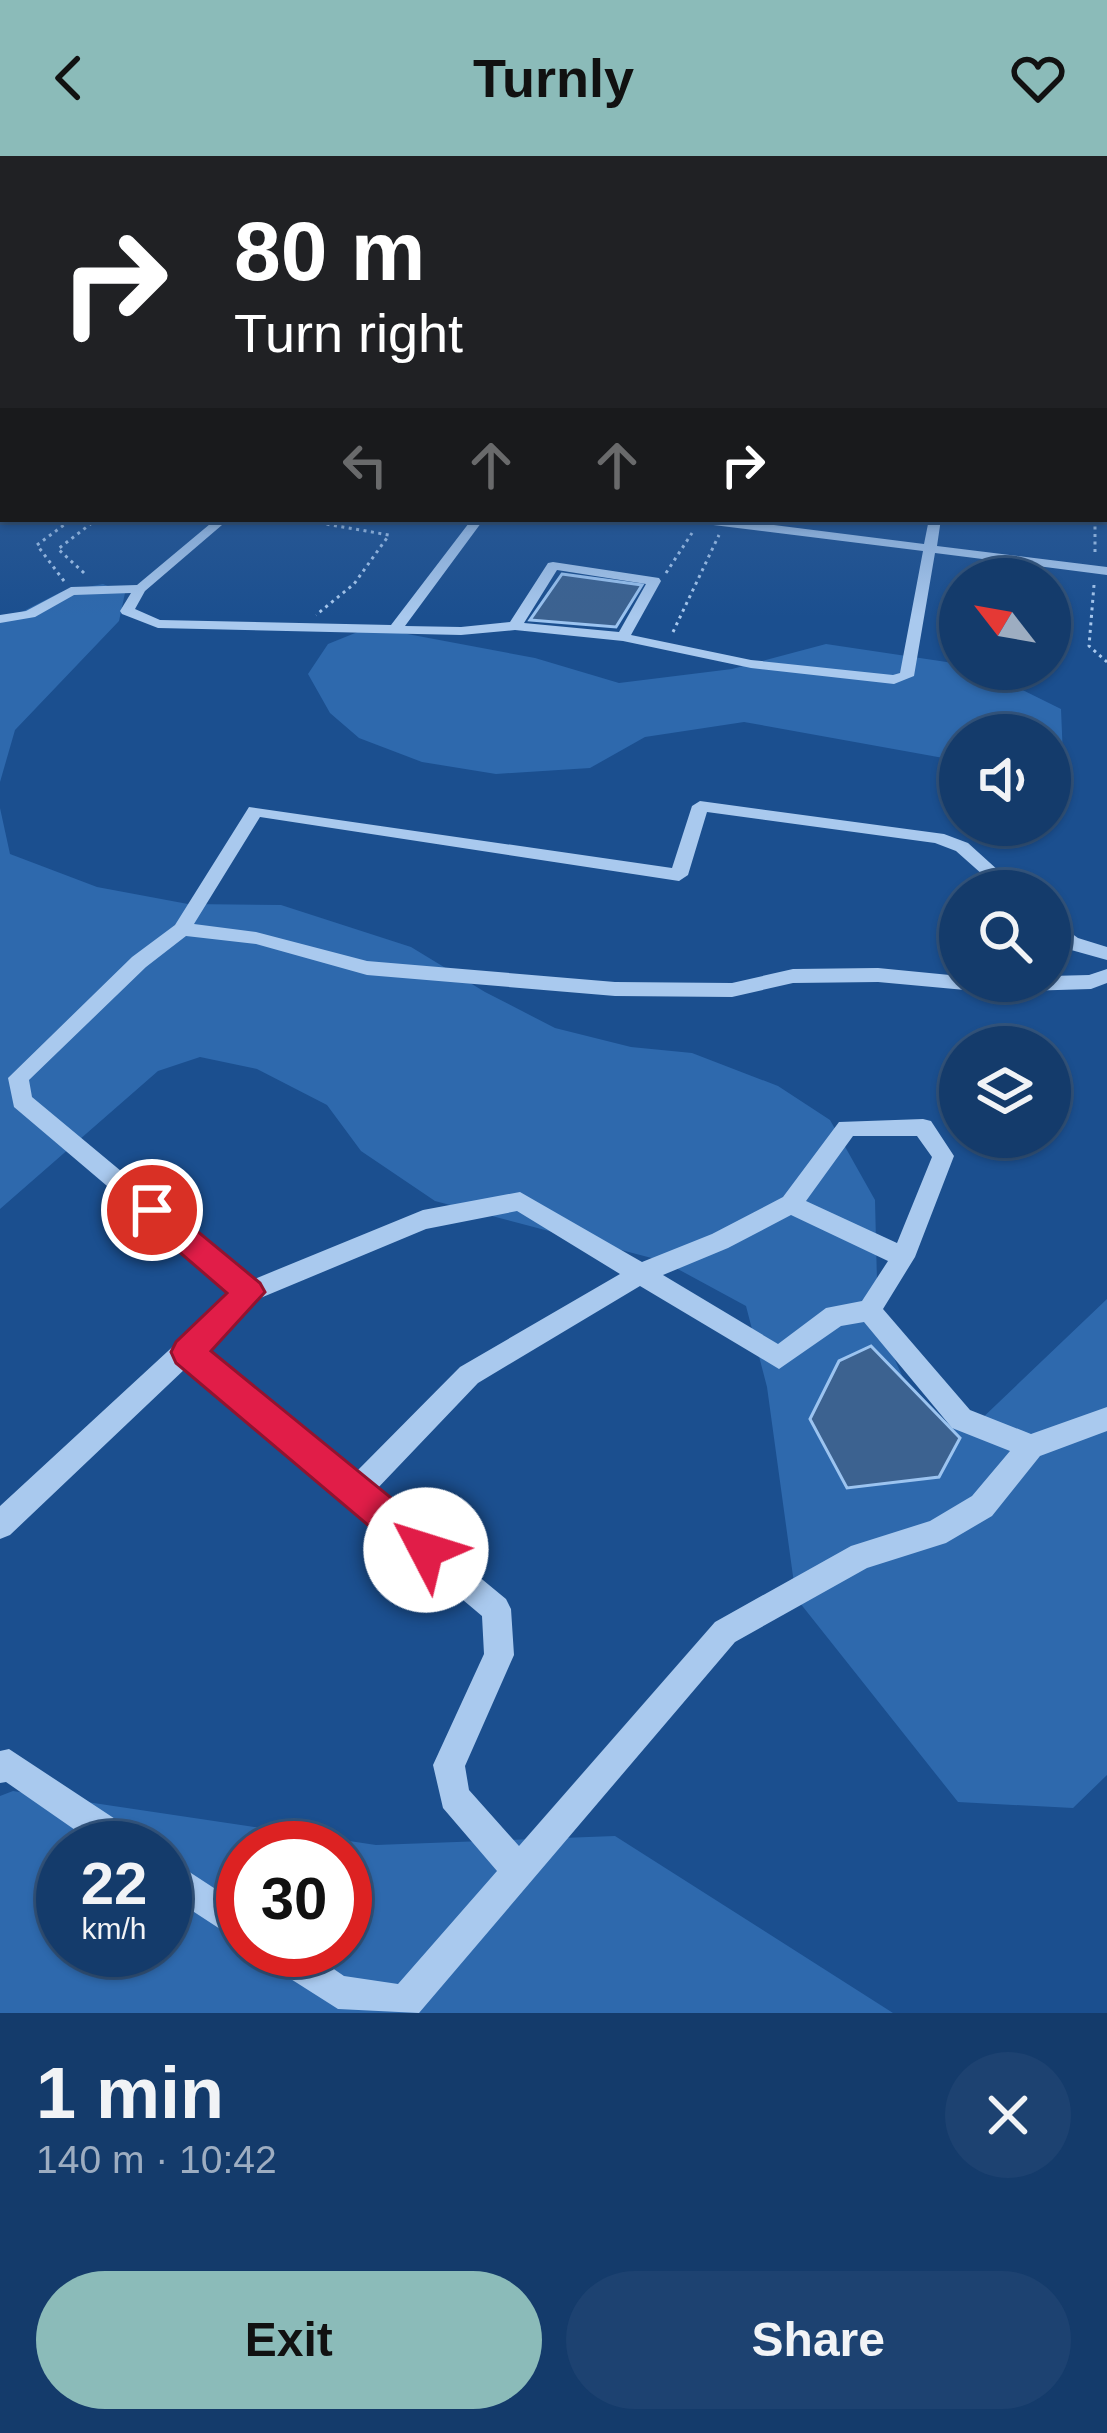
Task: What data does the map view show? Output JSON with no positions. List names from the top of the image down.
{
  "north": "top left",
  "page": {
    "header": "Turnly",
    "turn": ["80 m", "Turn right"],
    "speed": "22 km/h",
    "limit": "30",
    "heading": ["1 min", "140 m · 10:42"],
    "buttons": ["Exit", "Share"]
  }
}
